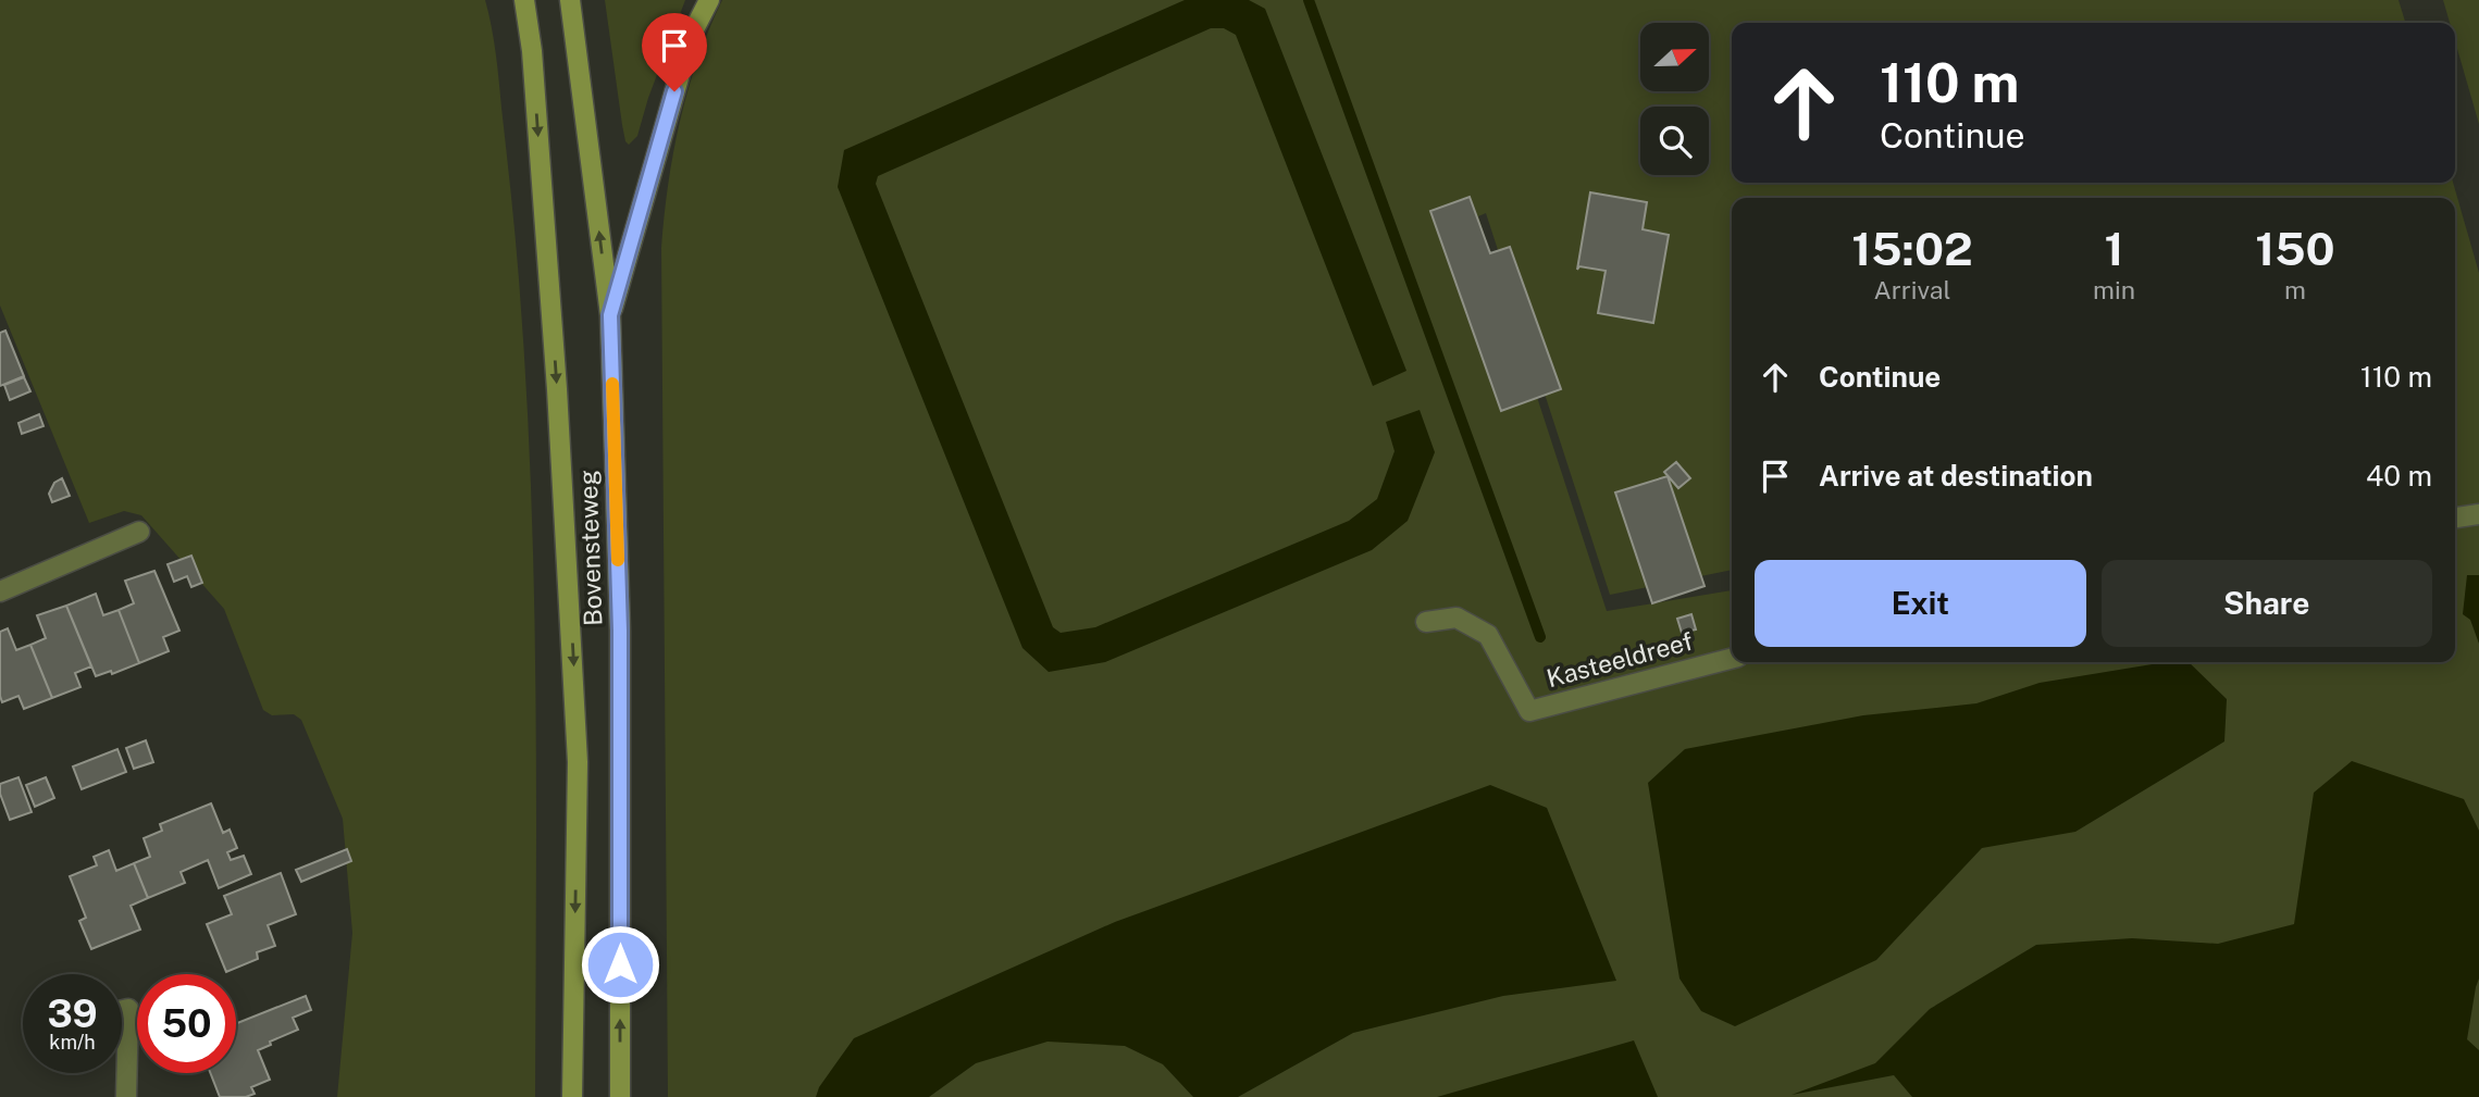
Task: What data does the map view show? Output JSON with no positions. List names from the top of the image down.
{
  "streets": {
    "main road": ["Bovensteweg"],
    "street": ["Kasteeldreef"]
  },
  "north": "right",
  "page": {
    "turn": ["110 m", "Continue"],
    "eta": [
      "15:02",
      "Arrival",
      "1",
      "min",
      "150",
      "m"
    ],
    "list": [
      {
        "name": "Continue",
        "value": "110 m"
      },
      {
        "name": "Arrive at destination",
        "value": "40 m"
      }
    ],
    "buttons": ["Exit", "Share"],
    "speed": "39 km/h",
    "limit": "50"
  }
}
